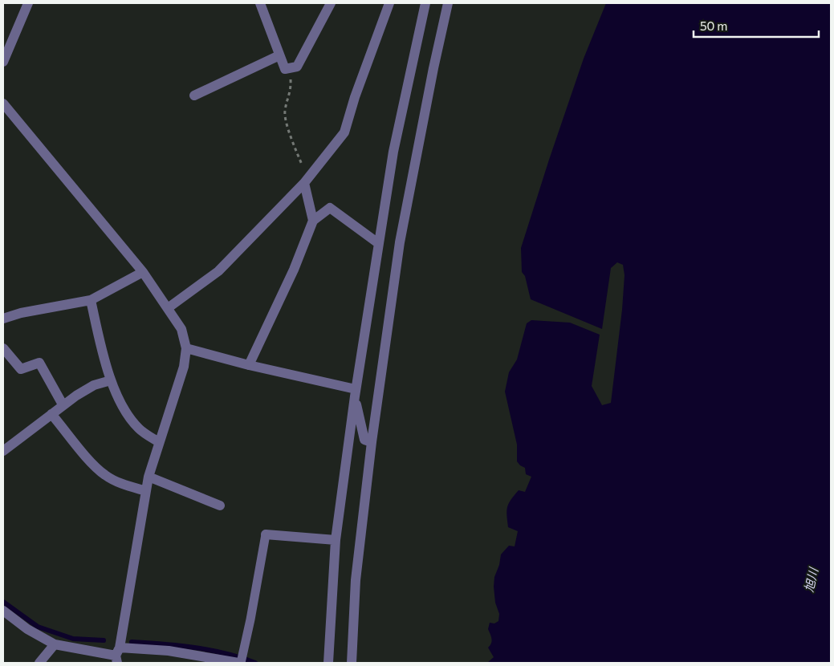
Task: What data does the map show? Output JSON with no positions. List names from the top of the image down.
{
  "water": ["旭川"],
  "scale_bar": "50 m"
}
